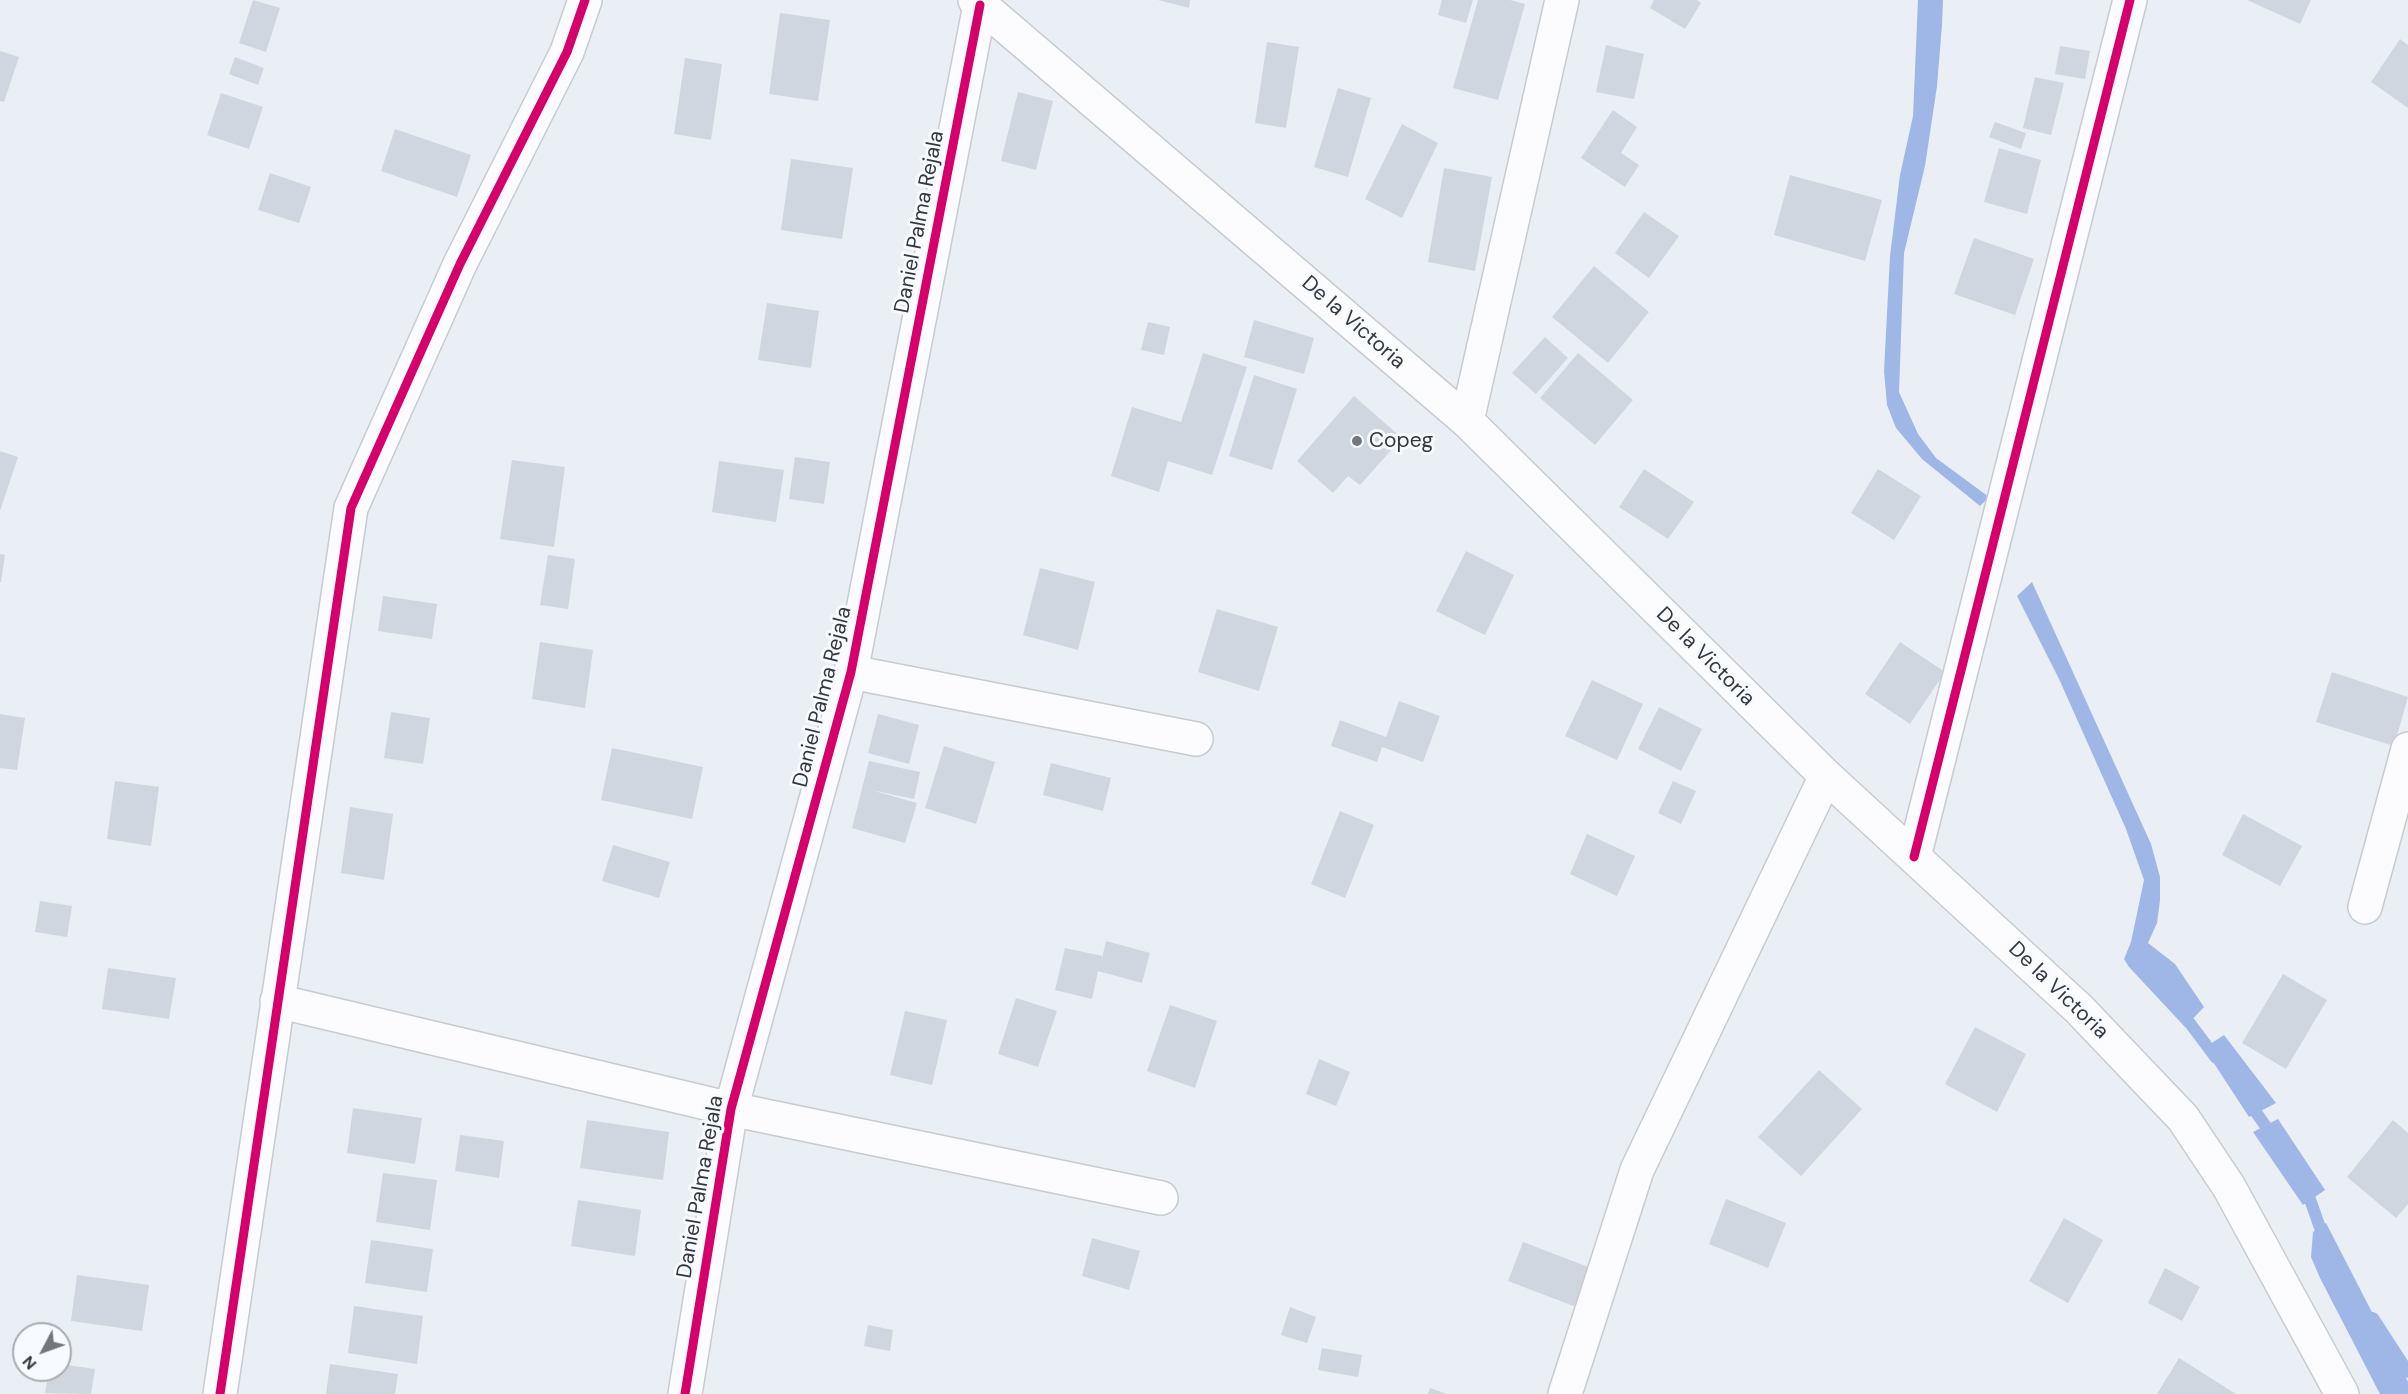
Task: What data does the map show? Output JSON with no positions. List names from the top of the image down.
{
  "streets": {
    "street": ["Daniel Palma Rejala", "De la Victoria"]
  },
  "crossings": [
    ["Daniel Palma Rejala", "De la Victoria"]
  ],
  "places": ["Copeg"],
  "north": "bottom left"
}
